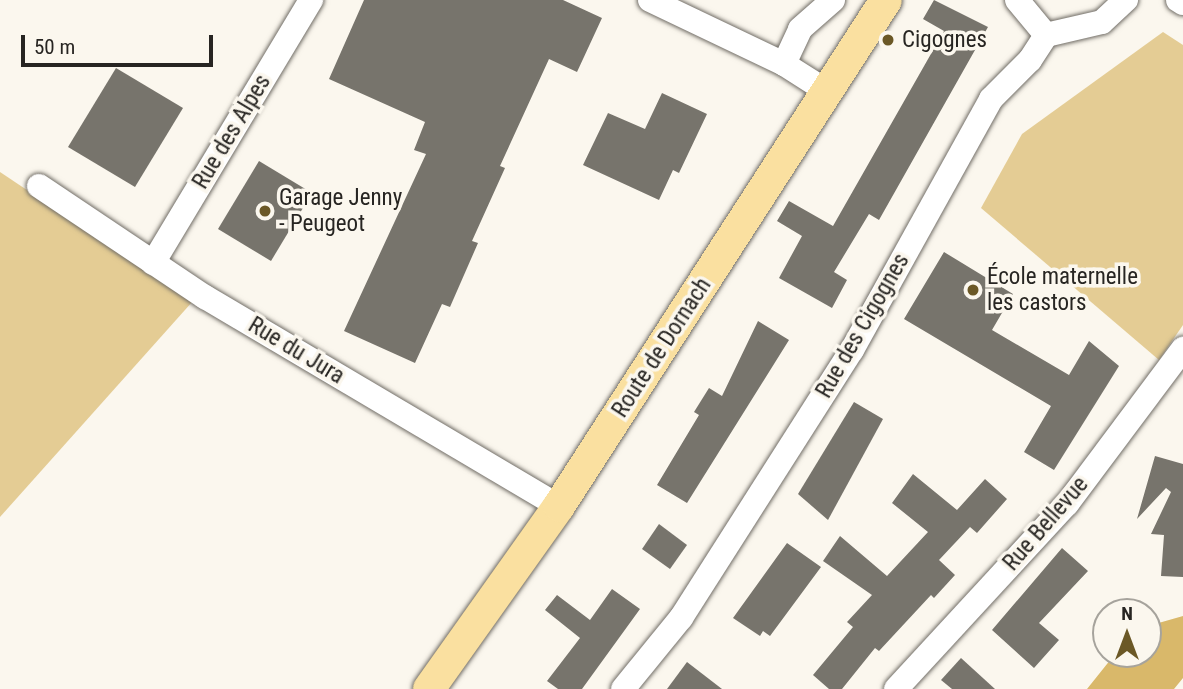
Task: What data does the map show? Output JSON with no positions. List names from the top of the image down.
{
  "streets": {
    "main road": ["Route de Dornach"],
    "street": [
      "Rue des Alpes",
      "Rue des Cigognes",
      "Rue du Jura",
      "Rue Bellevue"
    ]
  },
  "crossings": [
    ["Rue des Alpes", "Rue du Jura"],
    ["Route de Dornach", "Rue du Jura"]
  ],
  "places": ["Cigognes", "Garage Jenny - Peugeot", "École maternelle les castors"],
  "scale_bar": "50 m",
  "north": "top"
}
